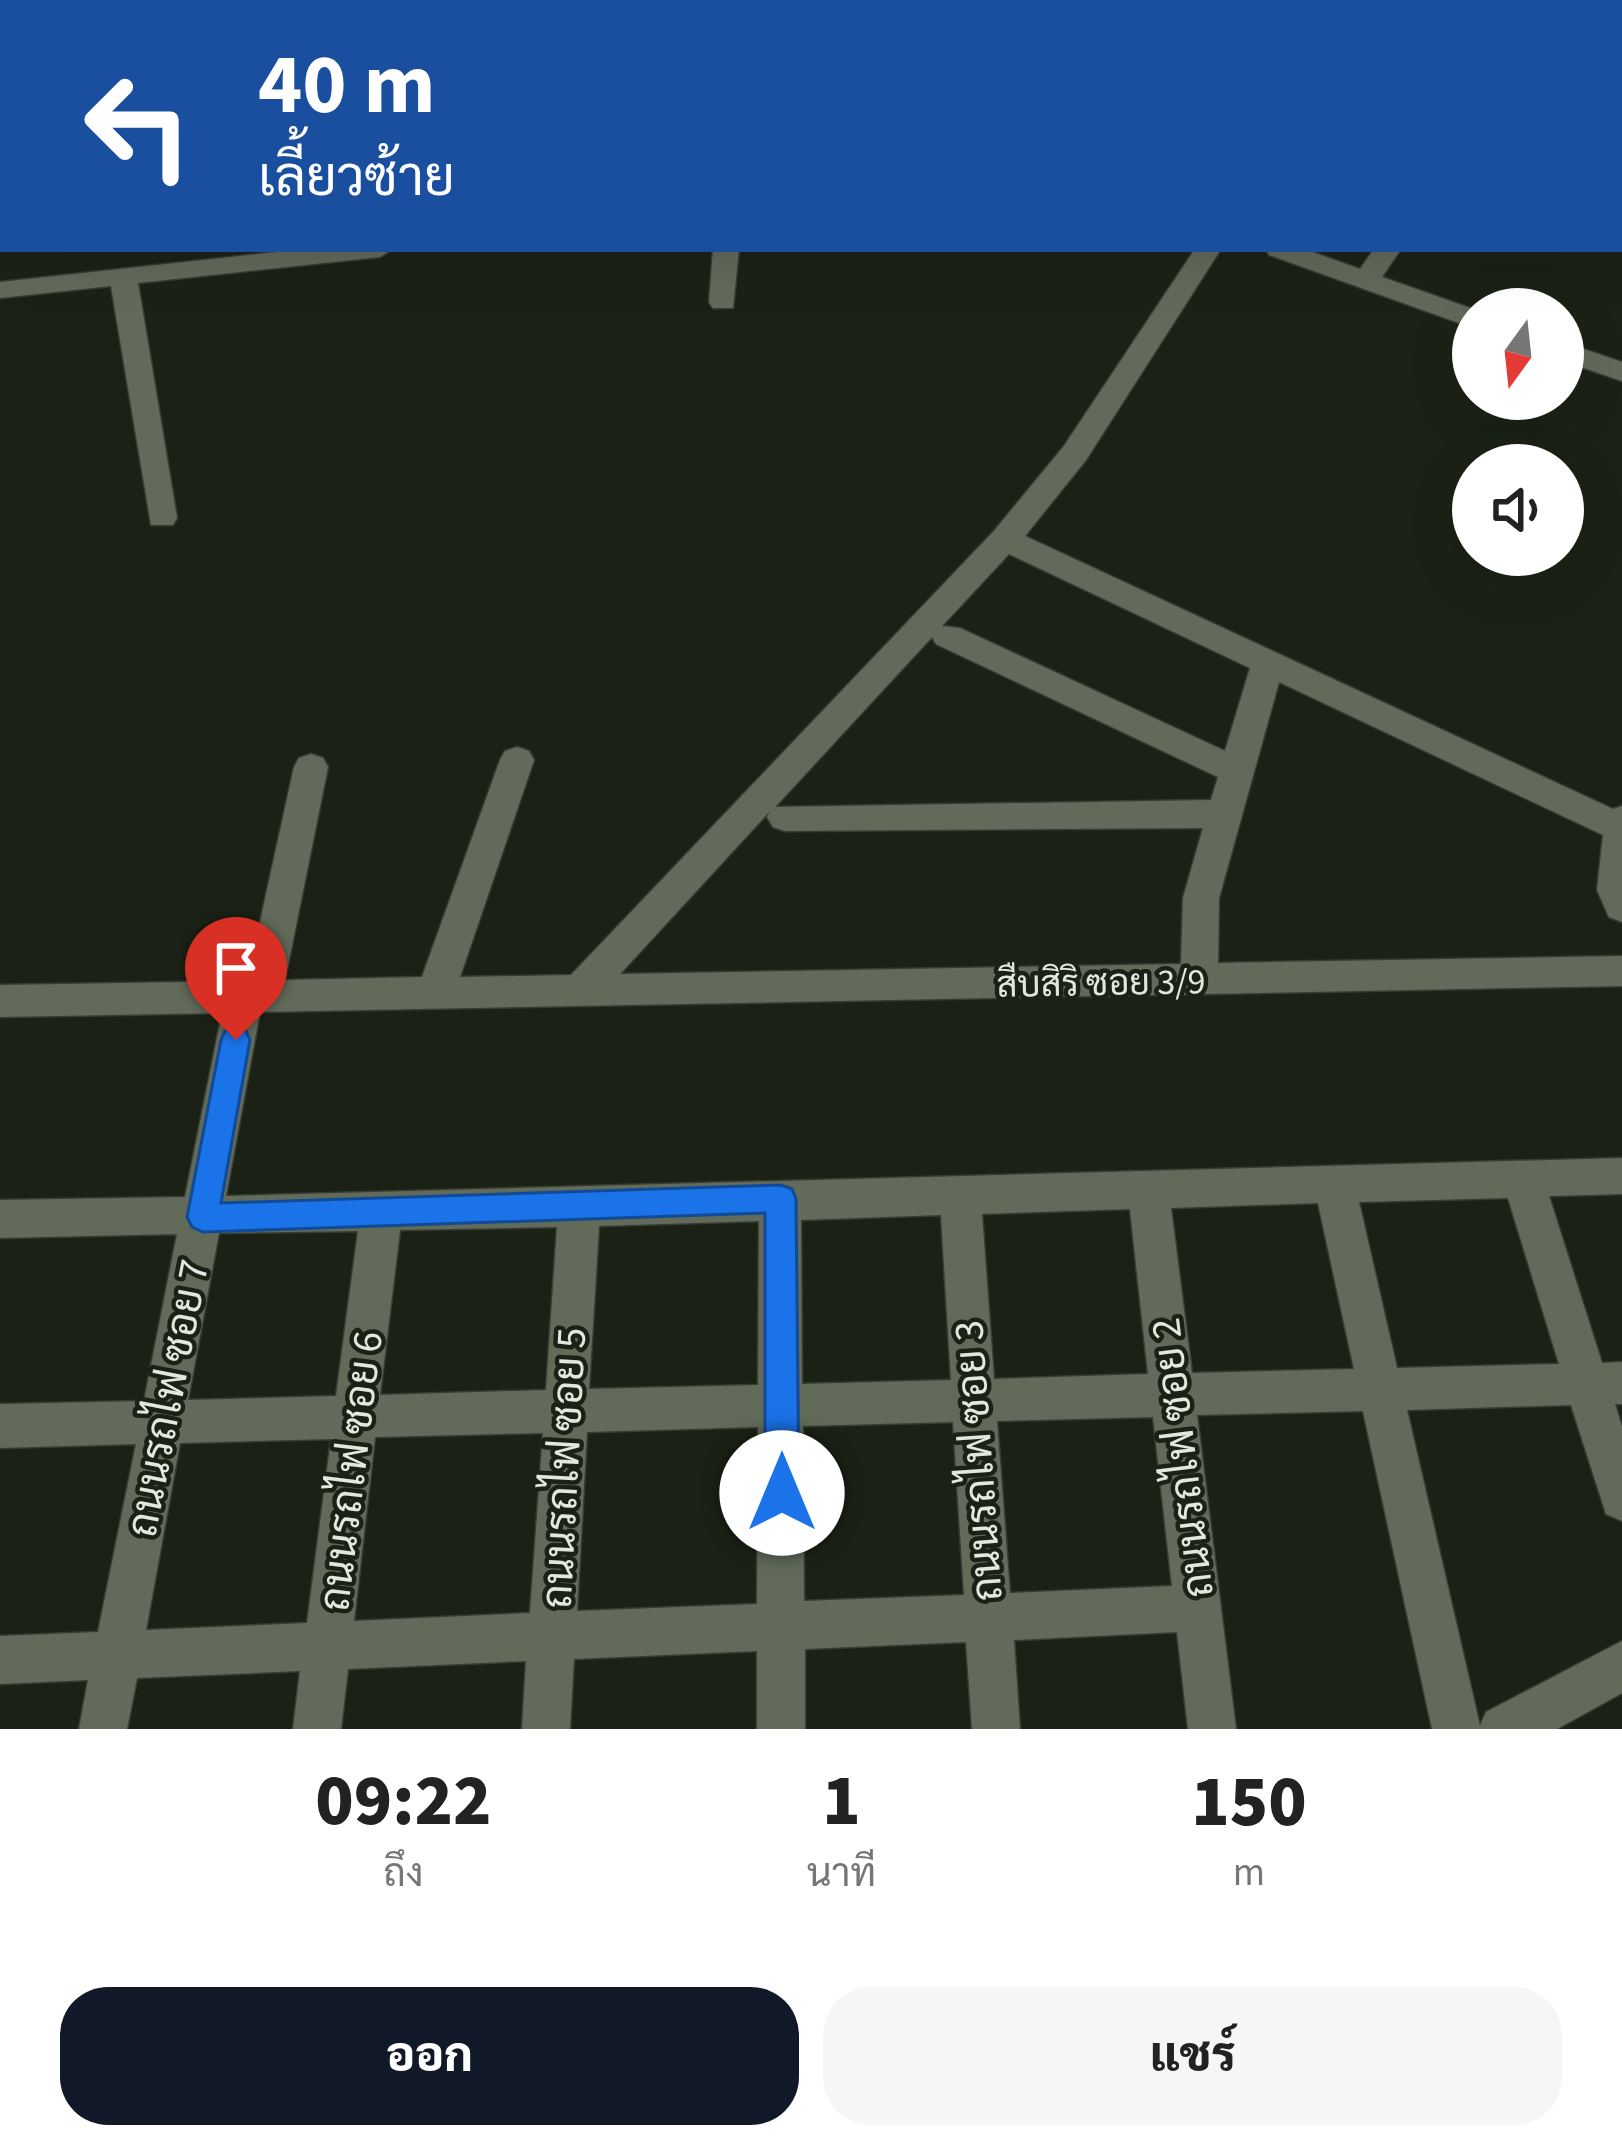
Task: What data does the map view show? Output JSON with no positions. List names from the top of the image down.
{
  "streets": {
    "street": [
      "สืบสิริ ซอย 3/9",
      "ถนนรถไฟ ซอย 7",
      "ถนนรถไฟ ซอย 2",
      "ถนนรถไฟ ซอย 3",
      "ถนนรถไฟ ซอย 5",
      "ถนนรถไฟ ซอย 6"
    ]
  },
  "crossings": [
    ["สืบสิริ ซอย 3/9", "ถนนรถไฟ ซอย 7"]
  ],
  "north": "bottom",
  "page": {
    "turn": ["40 m", "เลี้ยวซ้าย"],
    "eta": [
      "09:22",
      "ถึง",
      "1",
      "นาที",
      "150",
      "m"
    ],
    "buttons": ["ออก", "แชร์"]
  }
}
